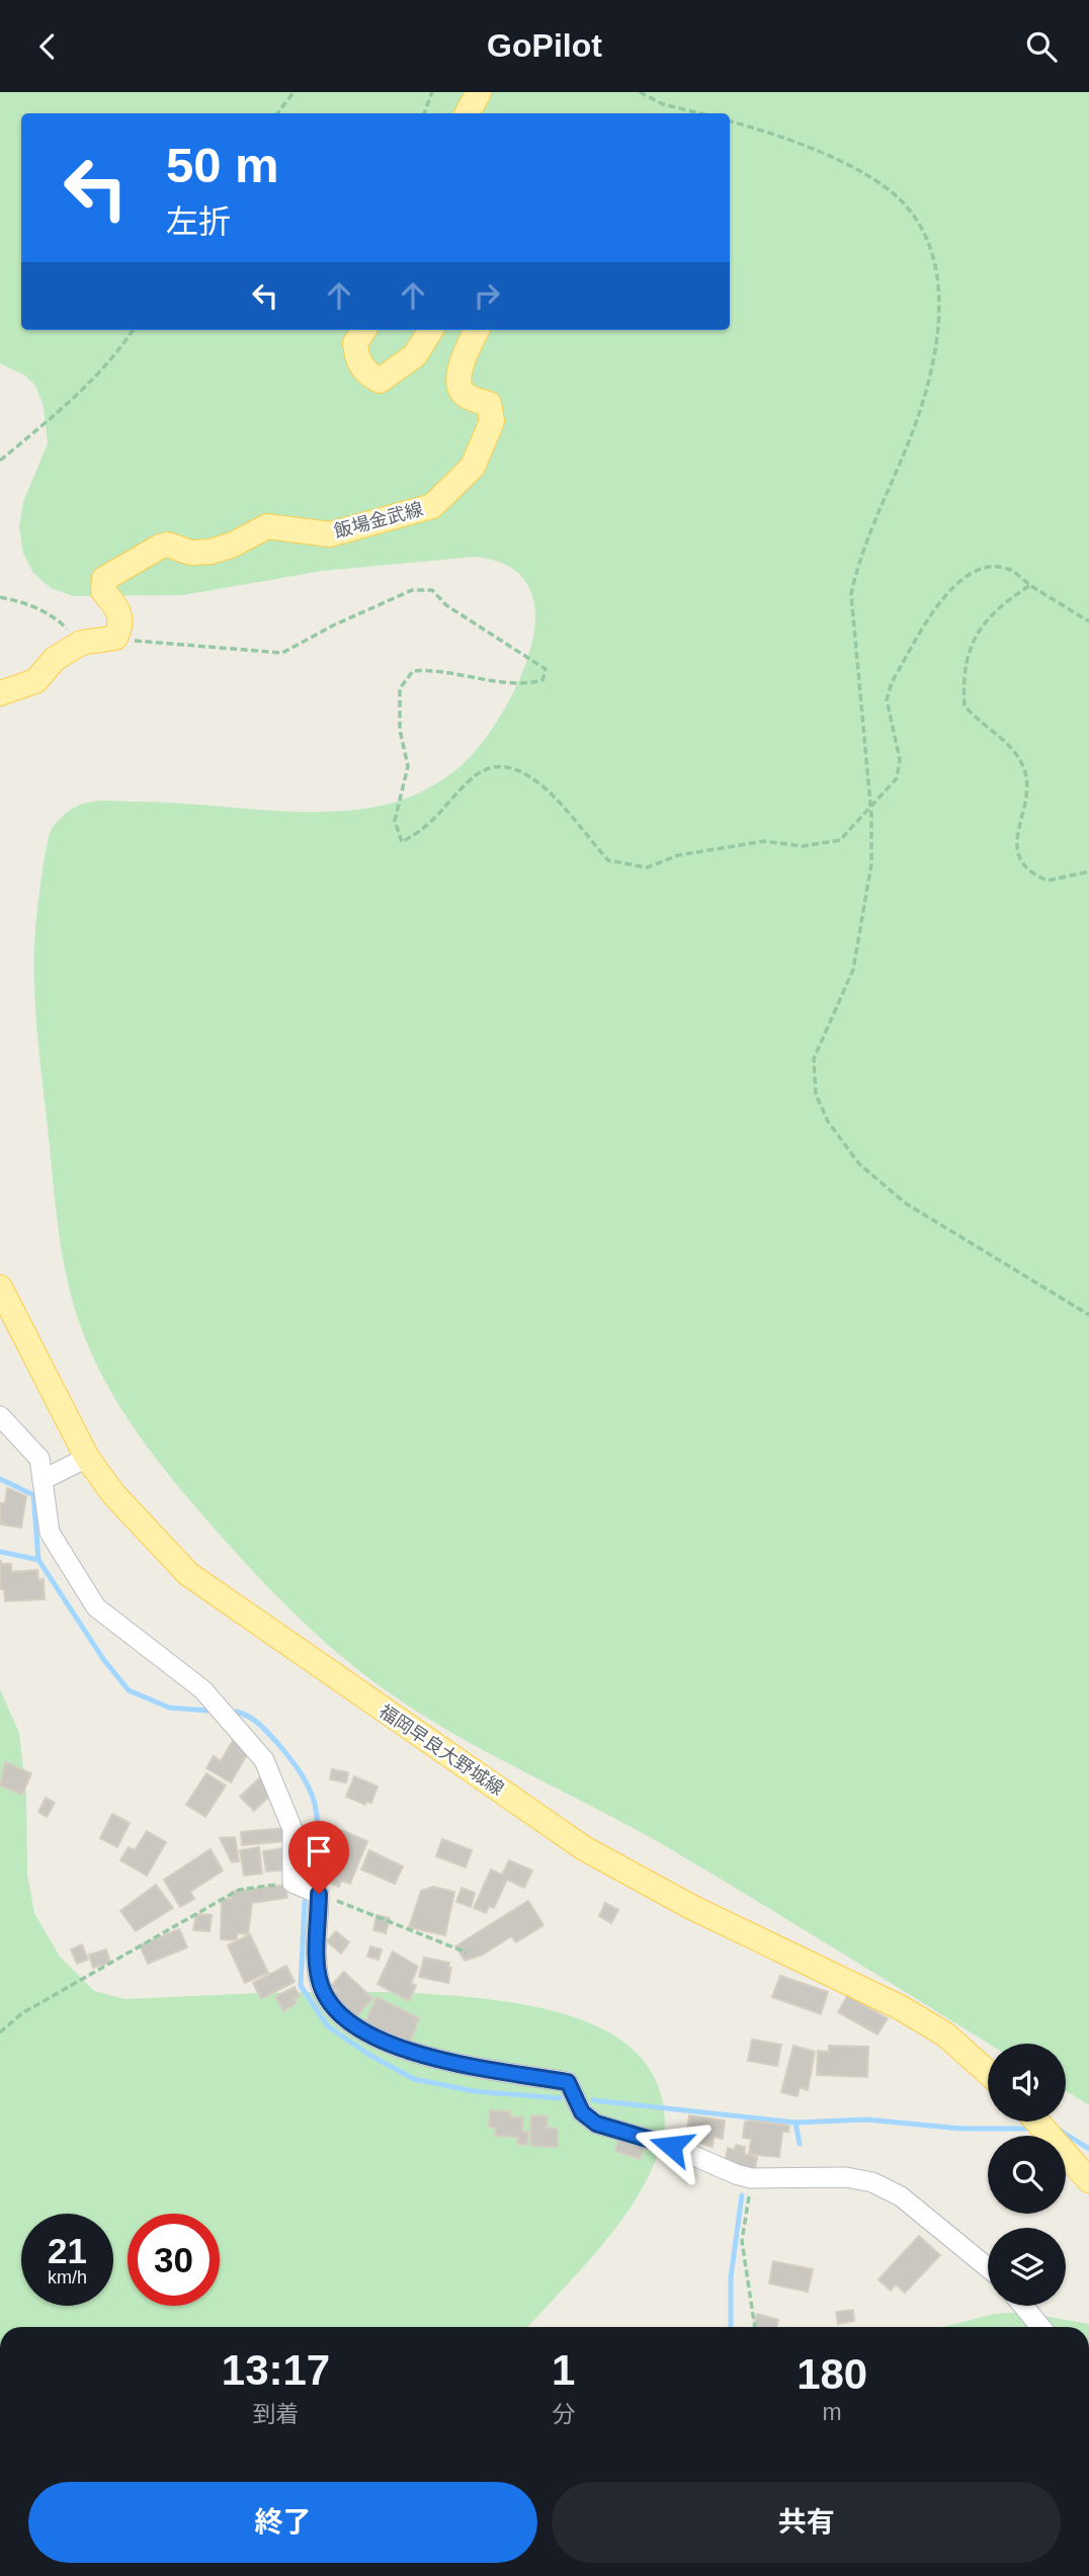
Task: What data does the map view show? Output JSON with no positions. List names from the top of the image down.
{
  "streets": {
    "main road": ["飯場金武線", "福岡早良大野城線"]
  },
  "page": {
    "header": "GoPilot",
    "turn": ["50 m", "左折"],
    "speed": "21 km/h",
    "limit": "30",
    "eta": [
      "13:17",
      "到着",
      "1",
      "分",
      "180",
      "m"
    ],
    "buttons": ["終了", "共有"]
  }
}
